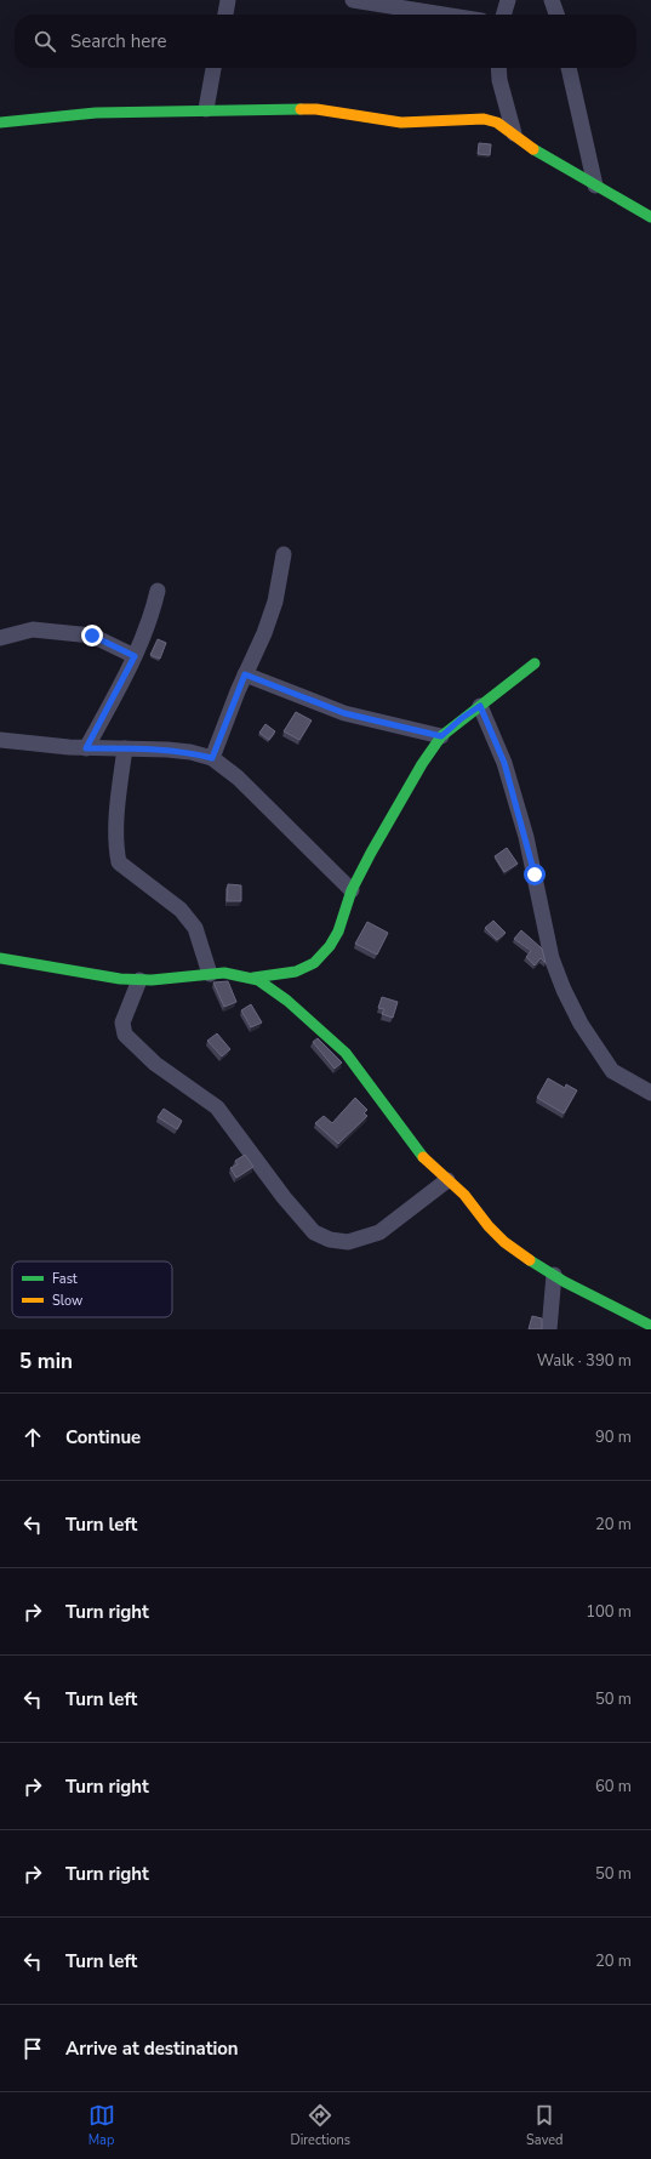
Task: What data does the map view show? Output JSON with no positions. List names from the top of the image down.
{
  "legend": ["Fast", "Slow"],
  "page": {
    "search": "Search here",
    "heading": ["5 min", "Walk · 390 m"],
    "list": [
      ["Continue", "90 m"],
      ["Turn left", "20 m"],
      ["Turn right", "100 m"],
      ["Turn left", "50 m"],
      ["Turn right", "60 m"],
      ["Turn right", "50 m"],
      ["Turn left", "20 m"],
      "Arrive at destination"
    ],
    "nav": ["Map", "Directions", "Saved"]
  }
}
